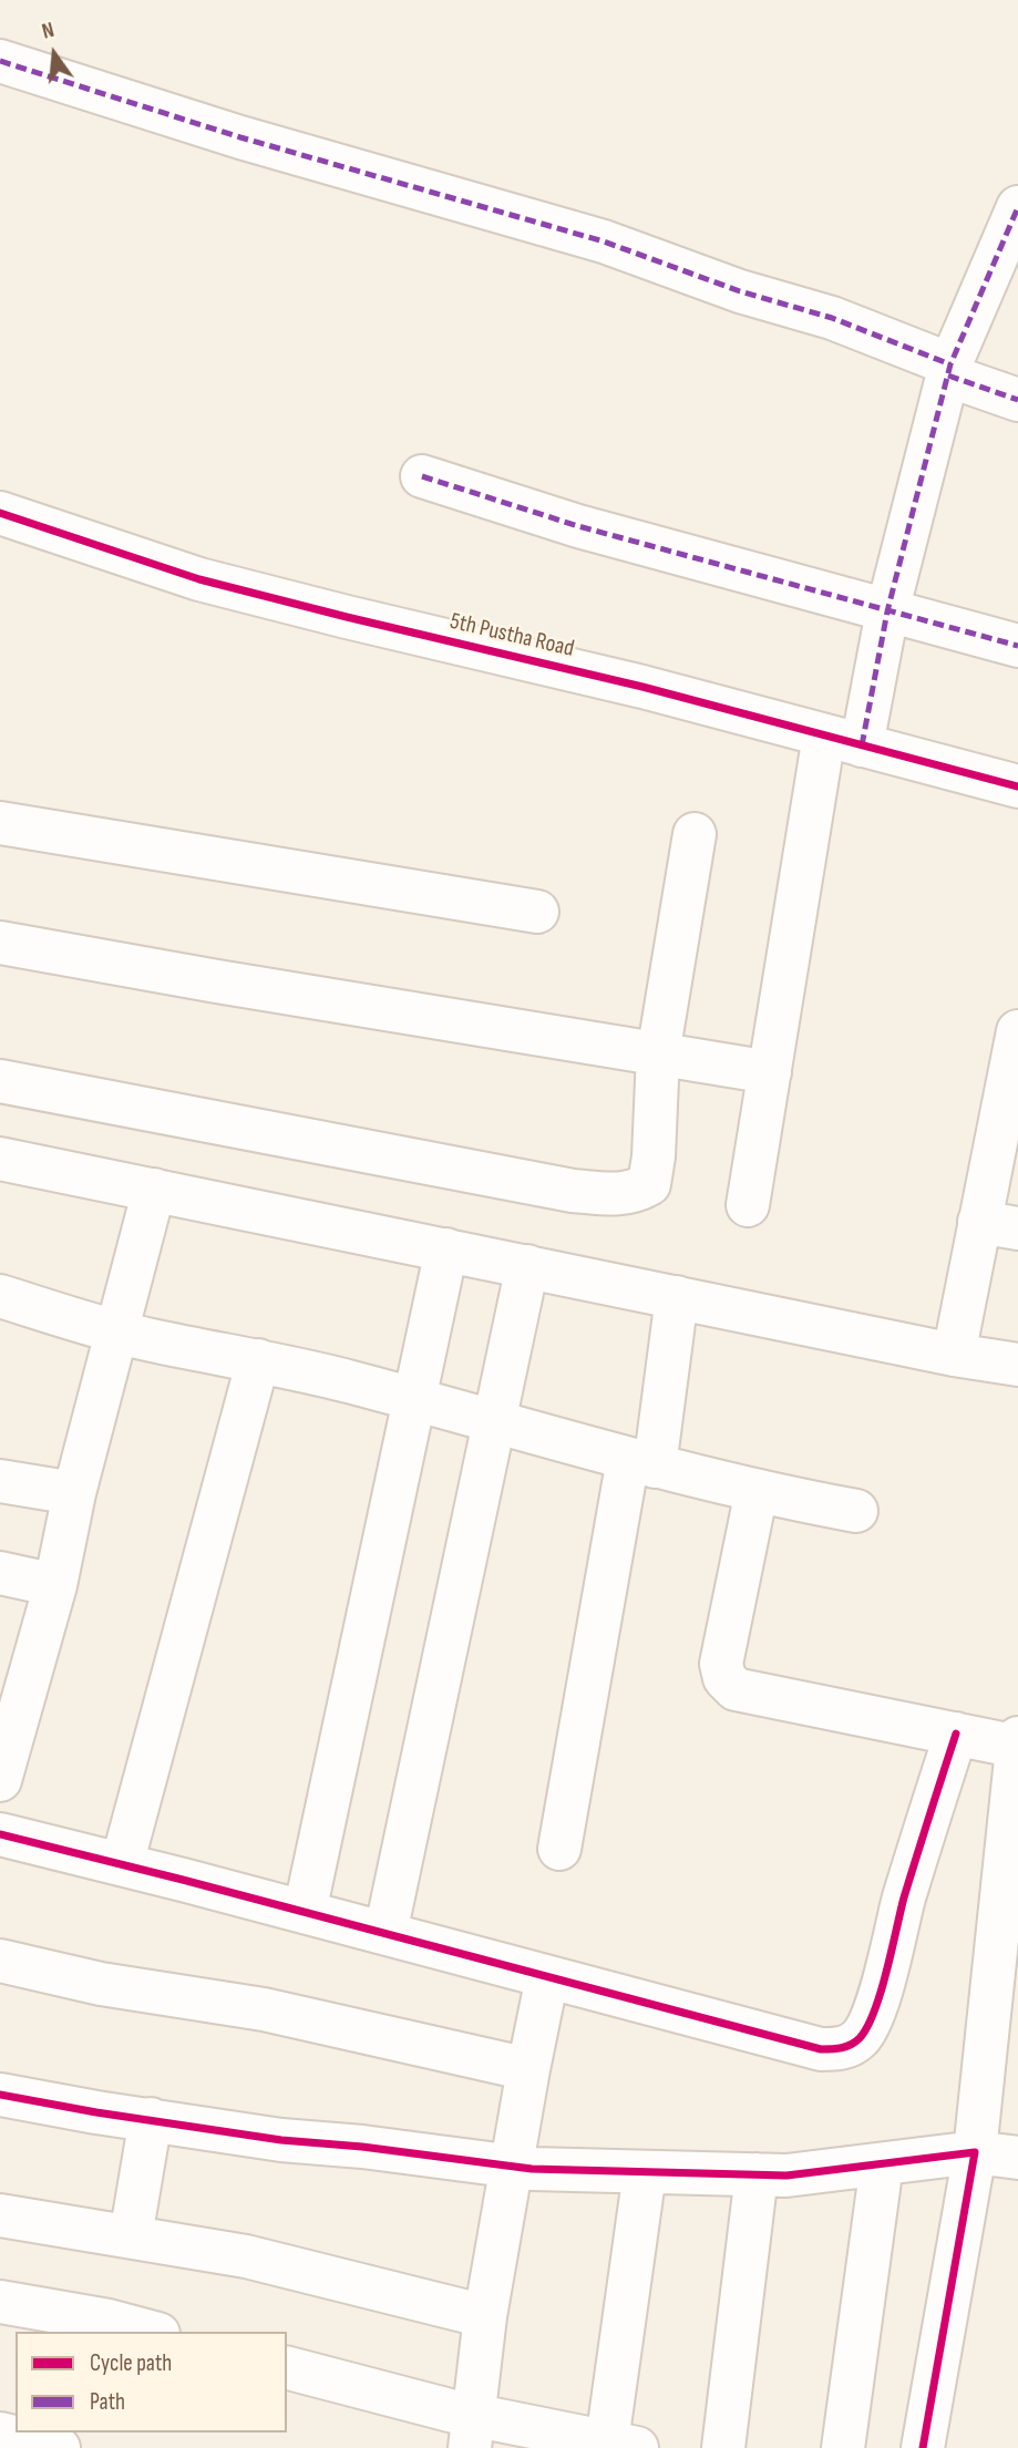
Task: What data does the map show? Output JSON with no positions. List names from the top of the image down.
{
  "streets": {
    "street": ["5th Pustha Road"]
  },
  "legend": ["Cycle path", "Path"],
  "north": "top"
}
